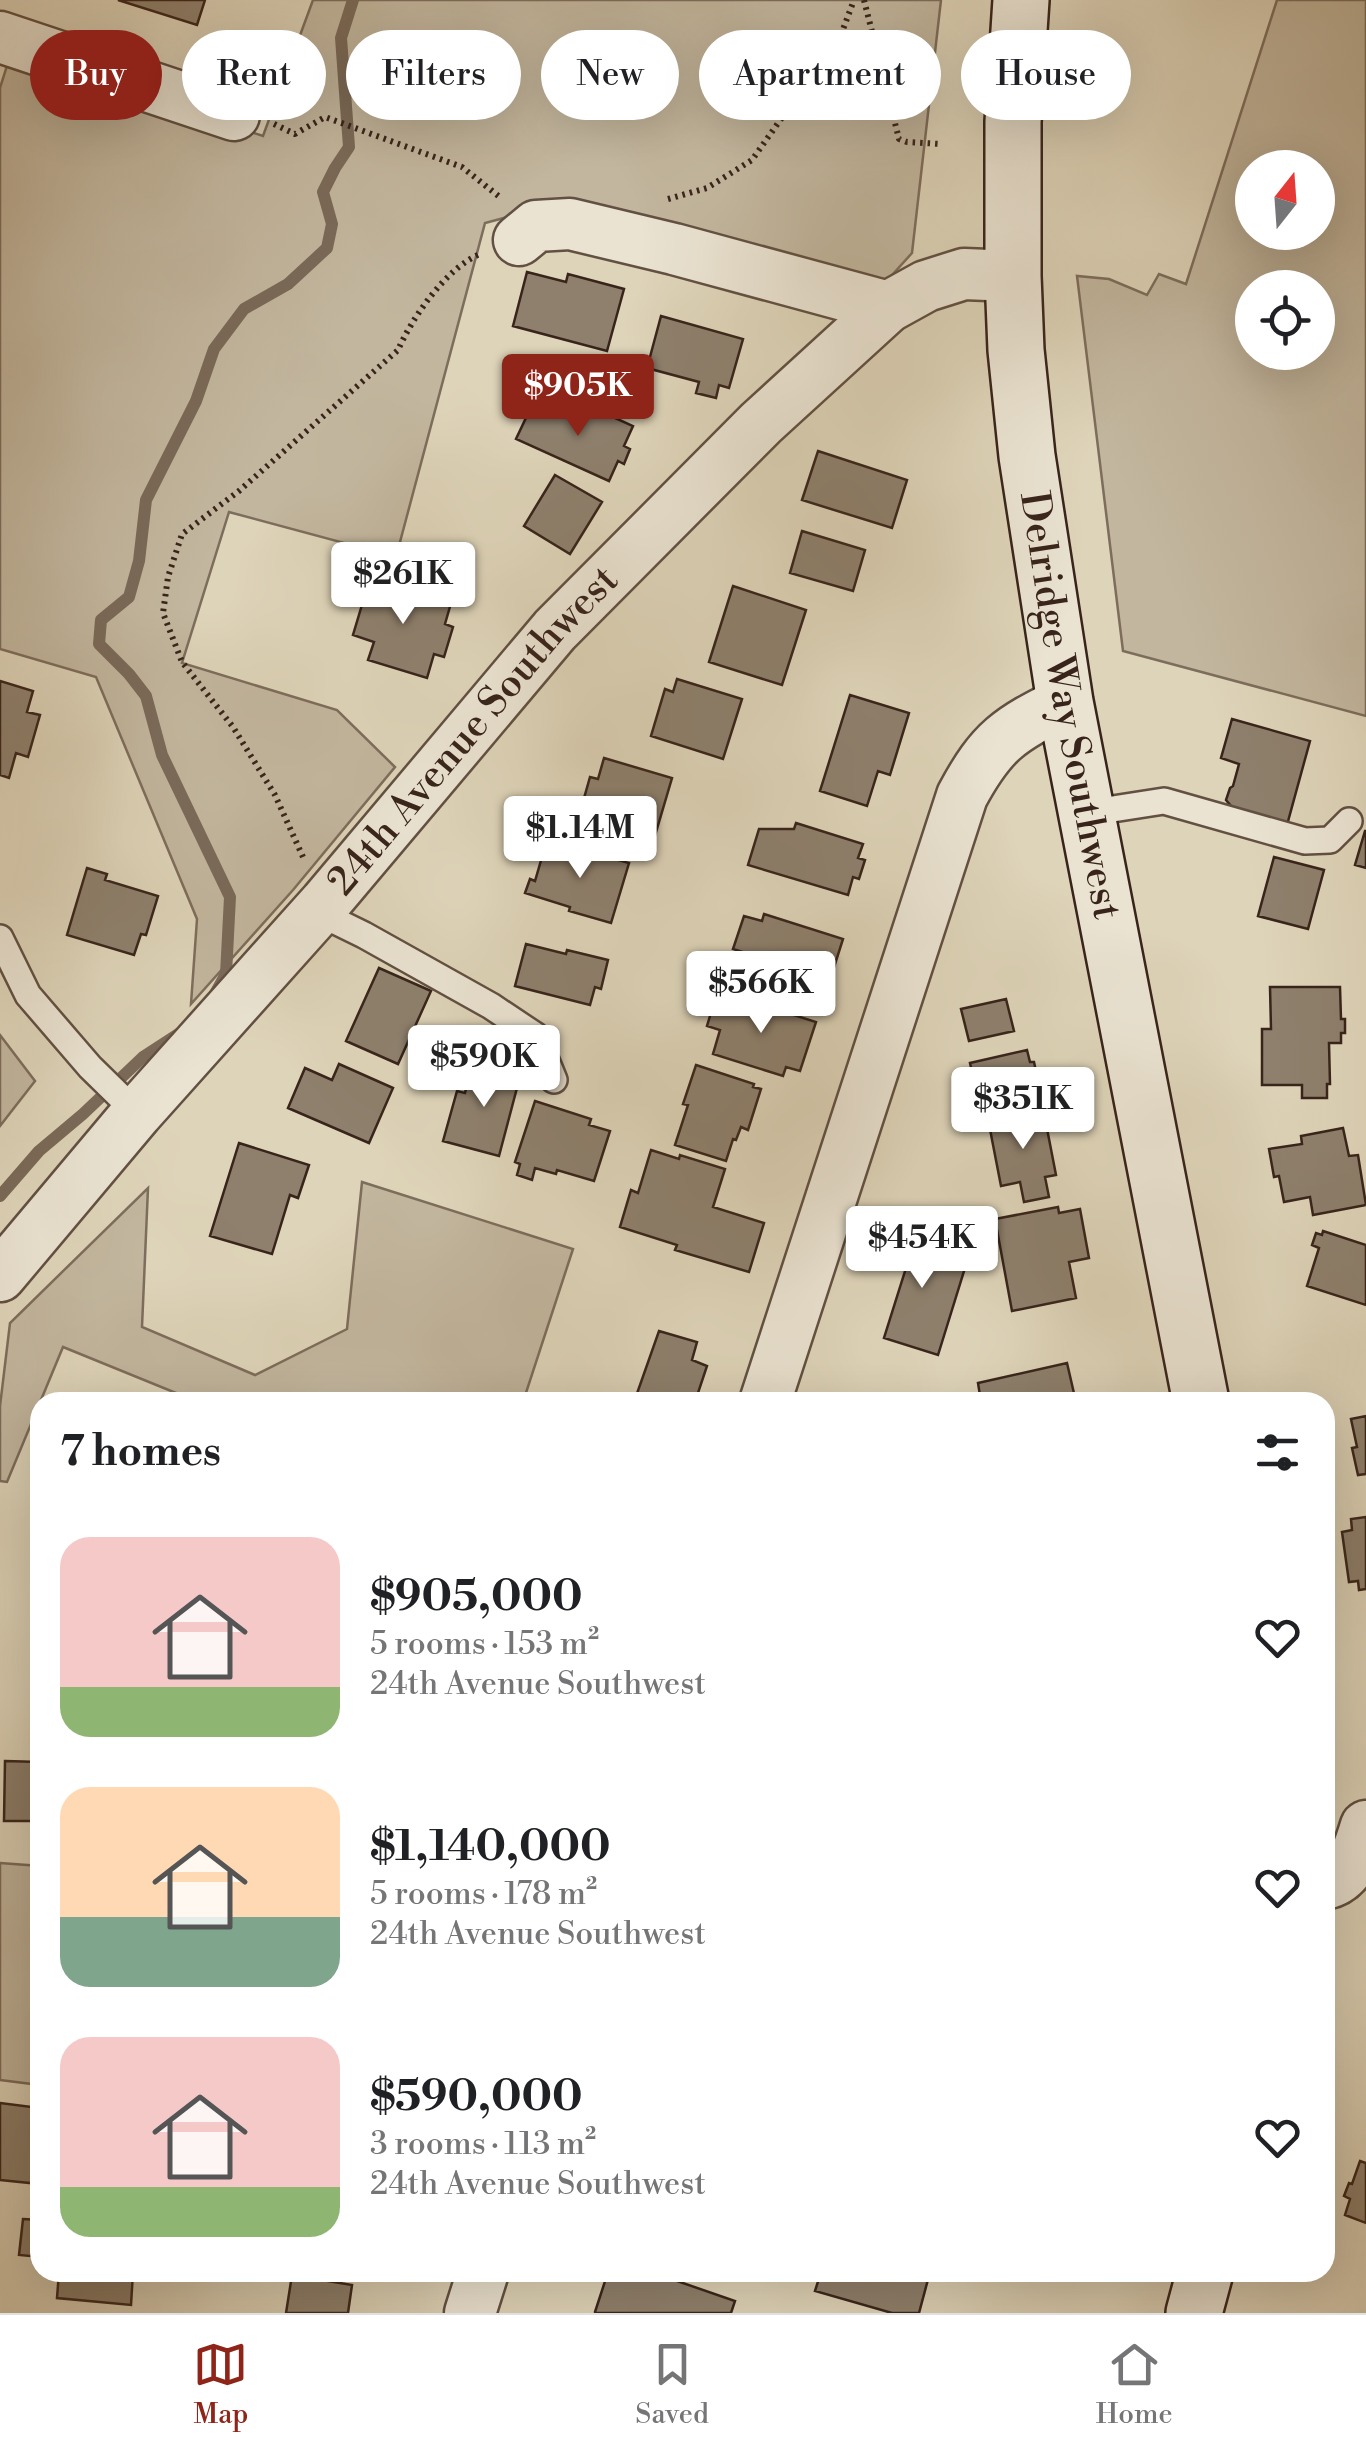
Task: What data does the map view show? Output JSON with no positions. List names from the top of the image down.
{
  "streets": {
    "main road": ["Delridge Way Southwest"],
    "street": ["24th Avenue Southwest"]
  },
  "crossings": [
    ["Delridge Way Southwest", "24th Avenue Southwest"]
  ],
  "north": "top",
  "page": {
    "chip": [
      "Buy",
      "Rent",
      "Filters",
      "New",
      "Apartment",
      "House"
    ],
    "price": [
      "$905K",
      "$261K",
      "$1.14M",
      "$566K",
      "$590K",
      "$351K",
      "$454K"
    ],
    "heading": "7 homes",
    "list": [
      {
        "name": "$905,000",
        "note": "5 rooms · 153 m² · 24th Avenue Southwest"
      },
      {
        "name": "$1,140,000",
        "note": "5 rooms · 178 m² · 24th Avenue Southwest"
      },
      {
        "name": "$590,000",
        "note": "3 rooms · 113 m² · 24th Avenue Southwest"
      }
    ],
    "tabs": ["Map", "Saved", "Home"]
  }
}
